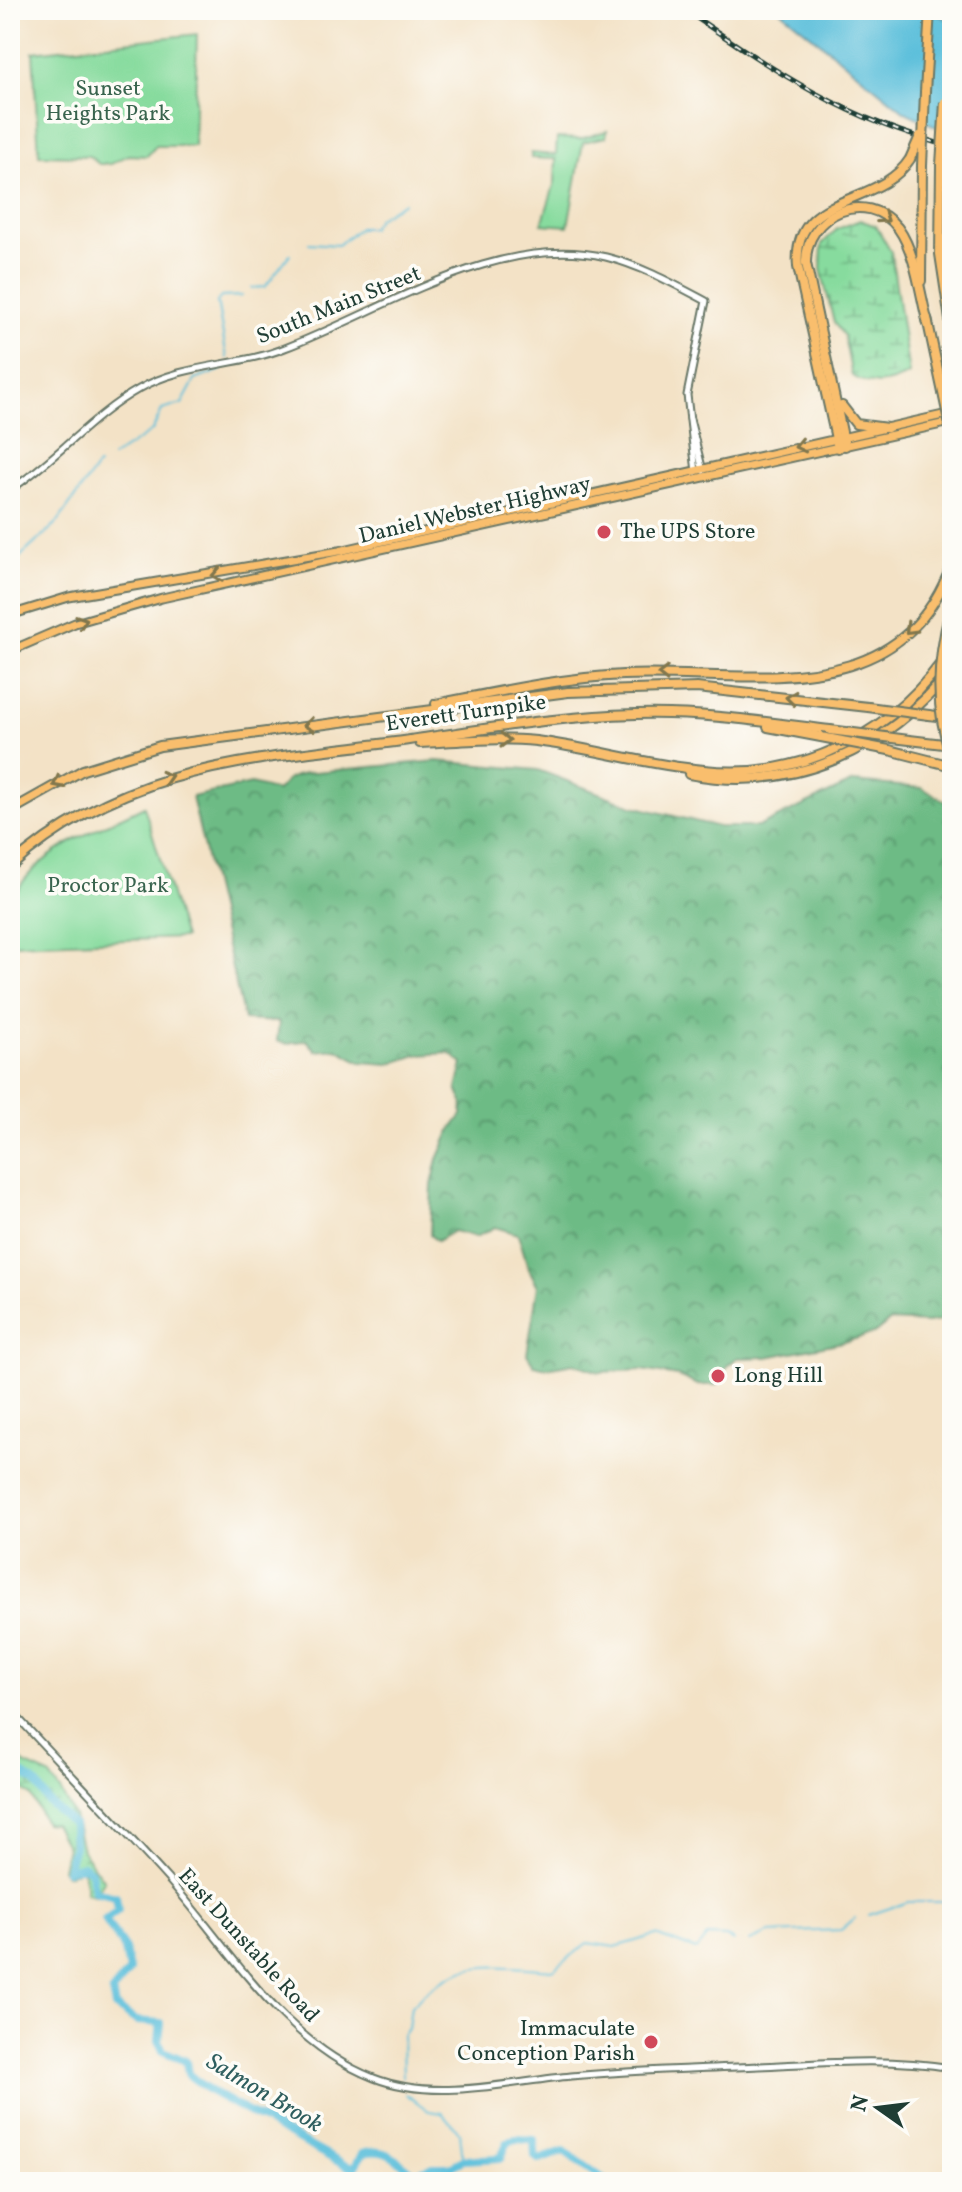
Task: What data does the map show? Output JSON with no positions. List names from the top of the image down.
{
  "streets": {
    "highway": ["Everett Turnpike"],
    "main road": ["Daniel Webster Highway"],
    "street": ["South Main Street", "East Dunstable Road"]
  },
  "crossings": [
    ["South Main Street", "Daniel Webster Highway"]
  ],
  "water": ["Salmon Brook"],
  "parks": ["Sunset Heights Park", "Proctor Park"],
  "places": ["The UPS Store", "Long Hill", "Immaculate Conception Parish"],
  "north": "left"
}
